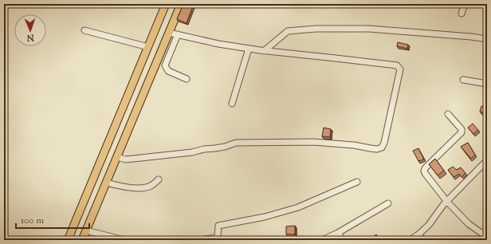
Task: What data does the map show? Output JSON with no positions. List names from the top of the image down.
{
  "scale_bar": "100 m",
  "north": "bottom"
}
